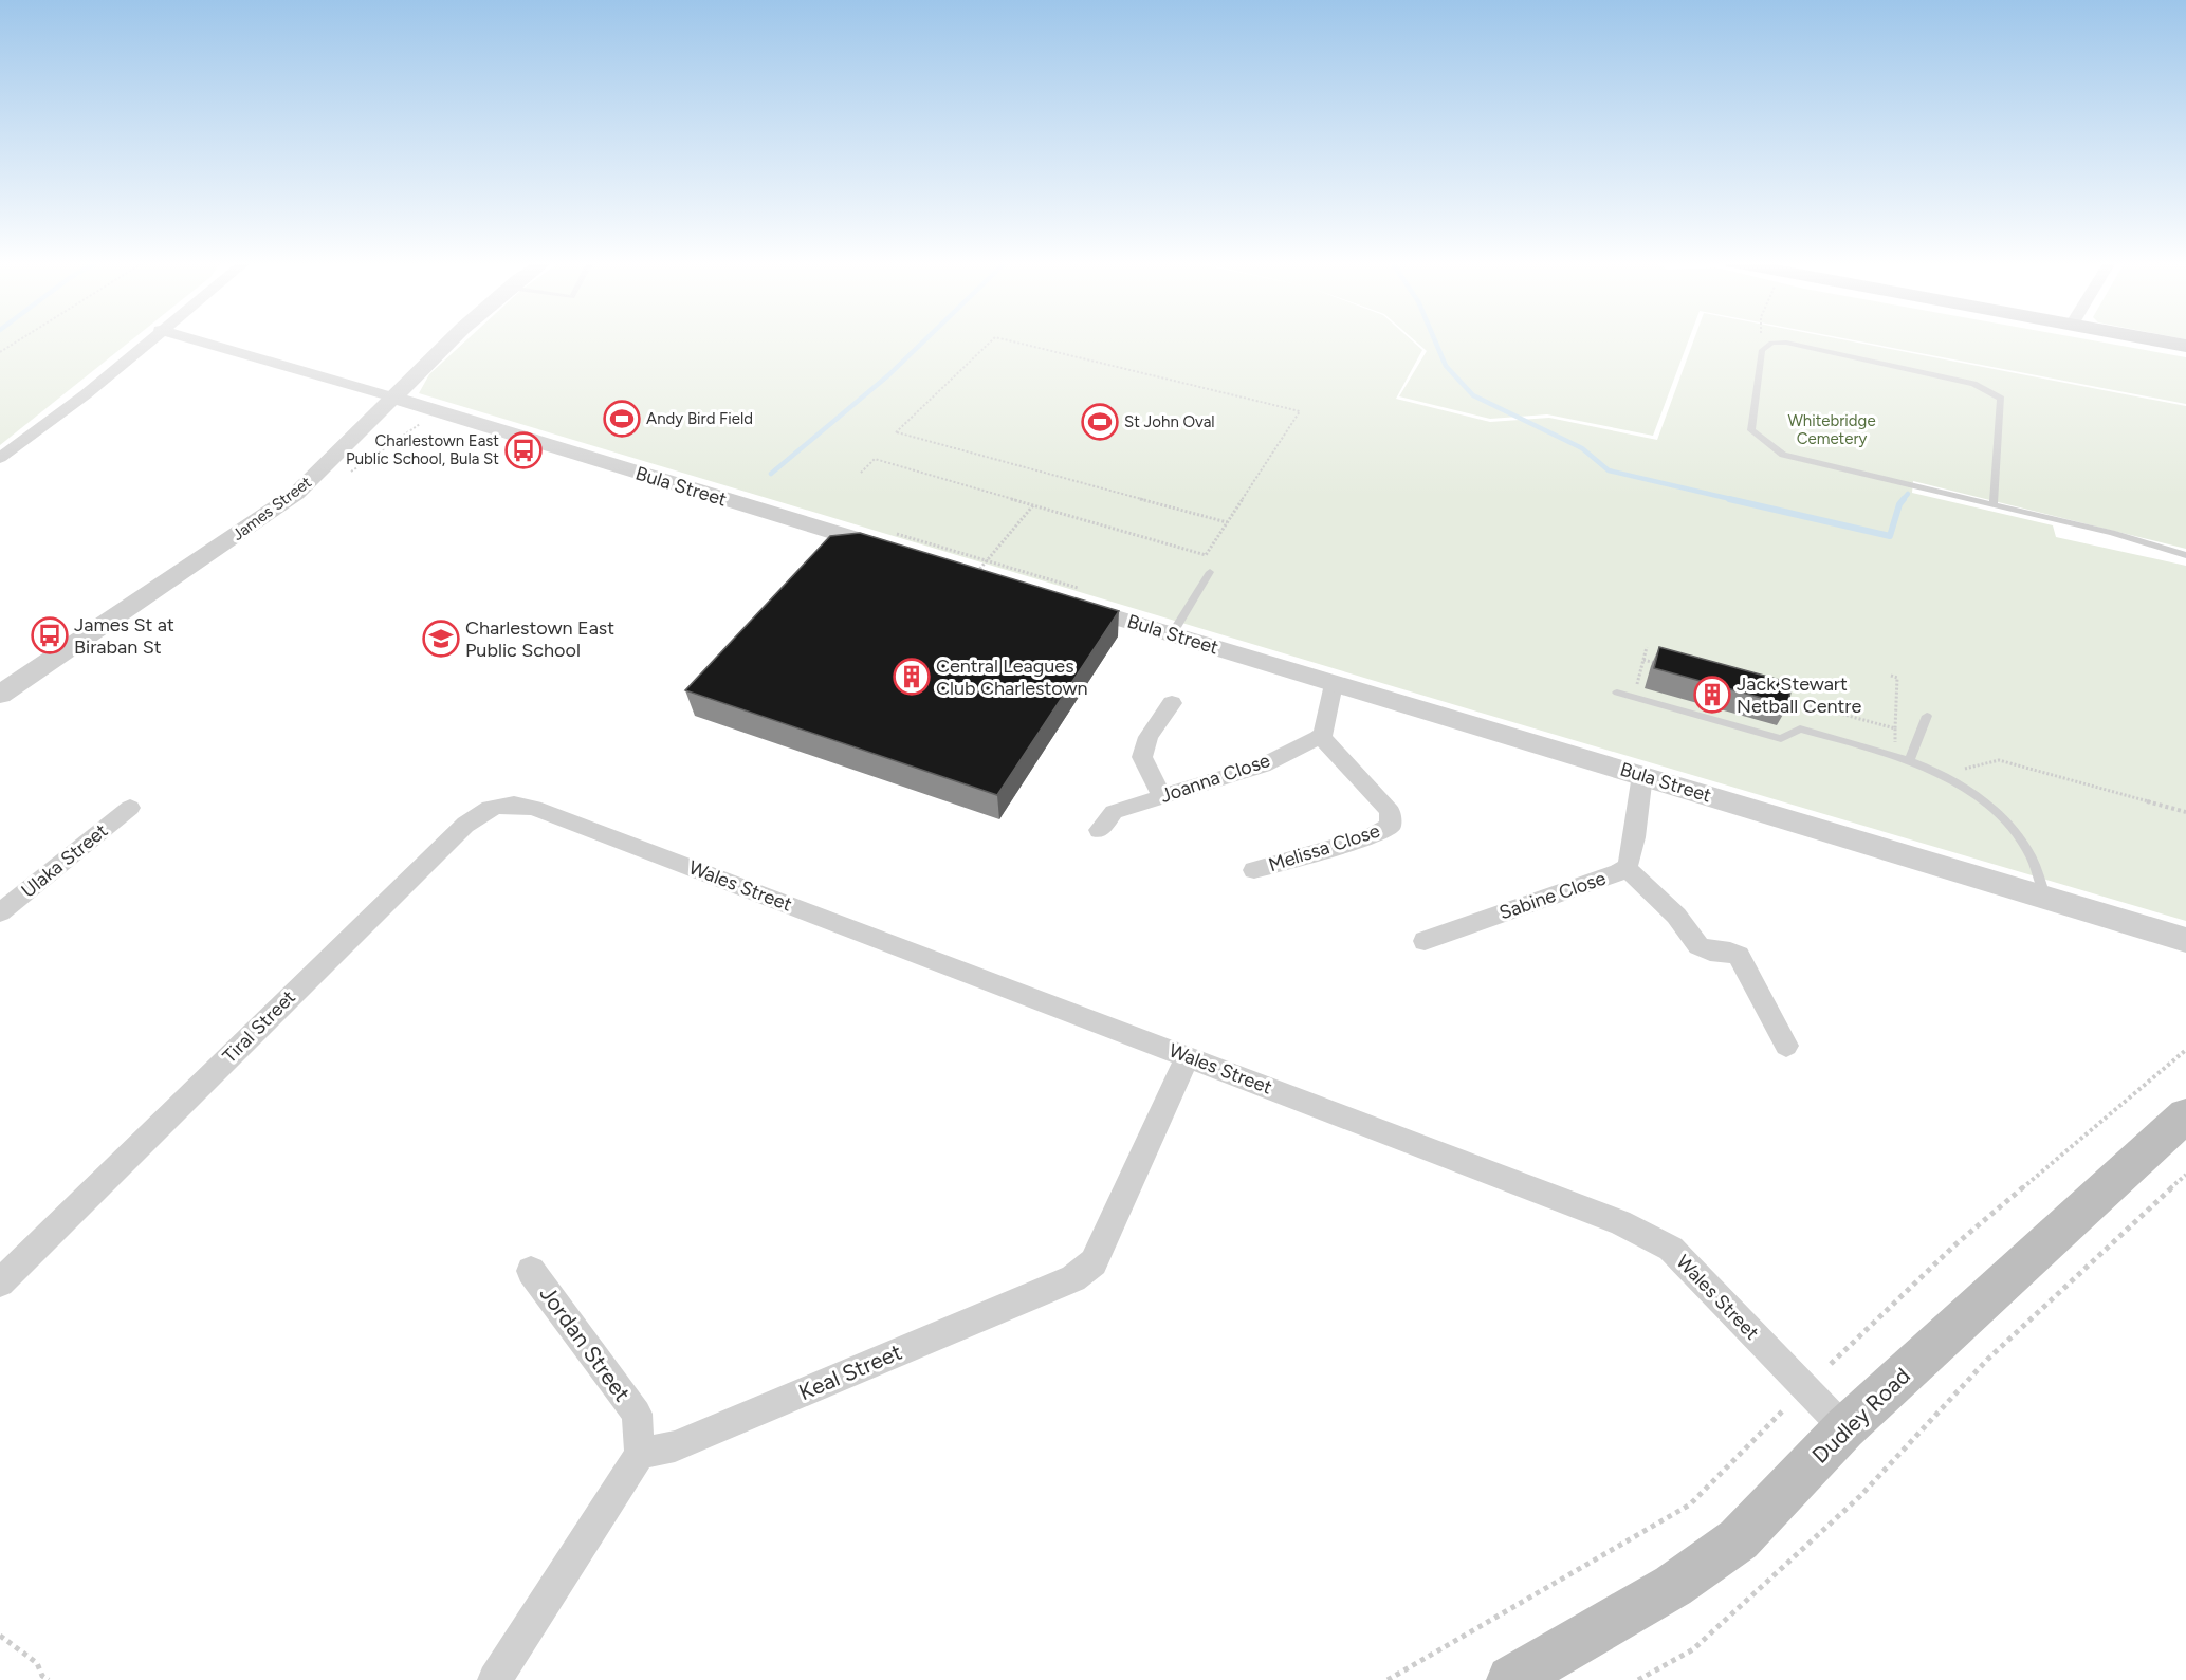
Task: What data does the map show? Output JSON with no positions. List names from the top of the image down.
{
  "streets": {
    "main road": ["Dudley Road"],
    "street": [
      "Bula Street",
      "James Street",
      "Joanna Close",
      "Melissa Close",
      "Ulaka Street",
      "Wales Street",
      "Sabine Close",
      "Tiral Street",
      "Jordan Street",
      "Keal Street"
    ]
  },
  "crossings": [
    ["Bula Street", "James Street"],
    ["Bula Street", "Sabine Close"],
    ["Joanna Close", "Melissa Close"],
    ["Wales Street", "Tiral Street"],
    ["Wales Street", "Keal Street"],
    ["Wales Street", "Dudley Road"],
    ["Jordan Street", "Keal Street"]
  ],
  "parks": ["Whitebridge Cemetery"],
  "places": {
    "sports": ["Andy Bird Field", "St John Oval"],
    "bus stop": ["Charlestown East Public School, Bula St", "James St at Biraban St"],
    "school or university": ["Charlestown East Public School"],
    "building": ["Central Leagues Club Charlestown", "Jack Stewart Netball Centre"]
  }
}
